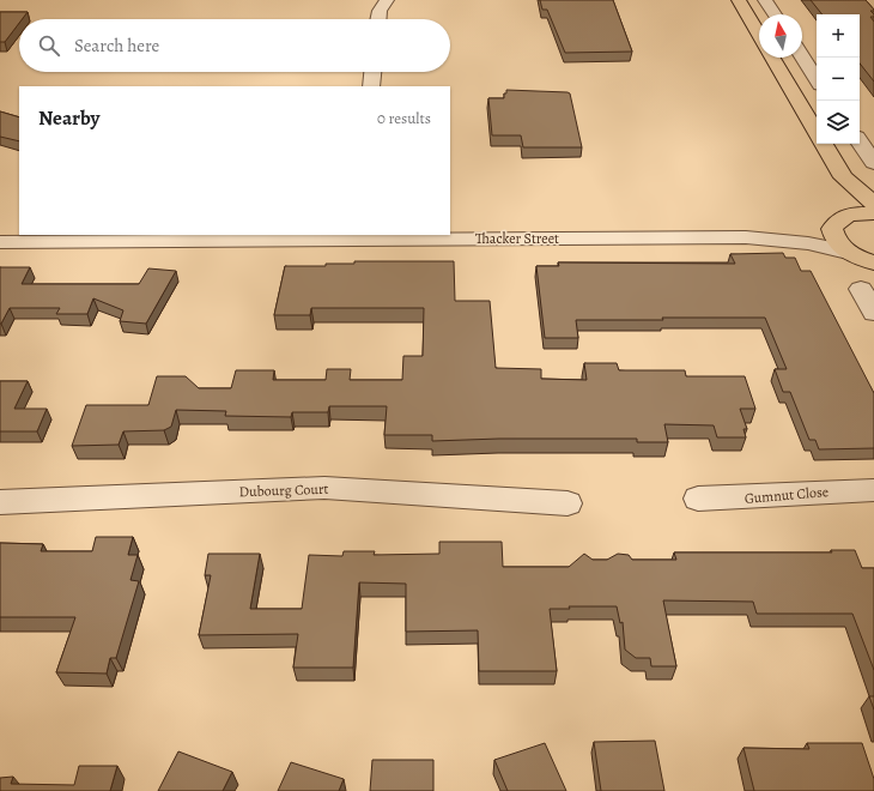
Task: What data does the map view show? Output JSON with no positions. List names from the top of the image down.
{
  "streets": {
    "street": ["Thacker Street", "Dubourg Court", "Gumnut Close"]
  },
  "north": "top",
  "page": {
    "map_buttons": ["+", "−"],
    "search": "Search here",
    "heading": ["Nearby", "0 results"]
  }
}
